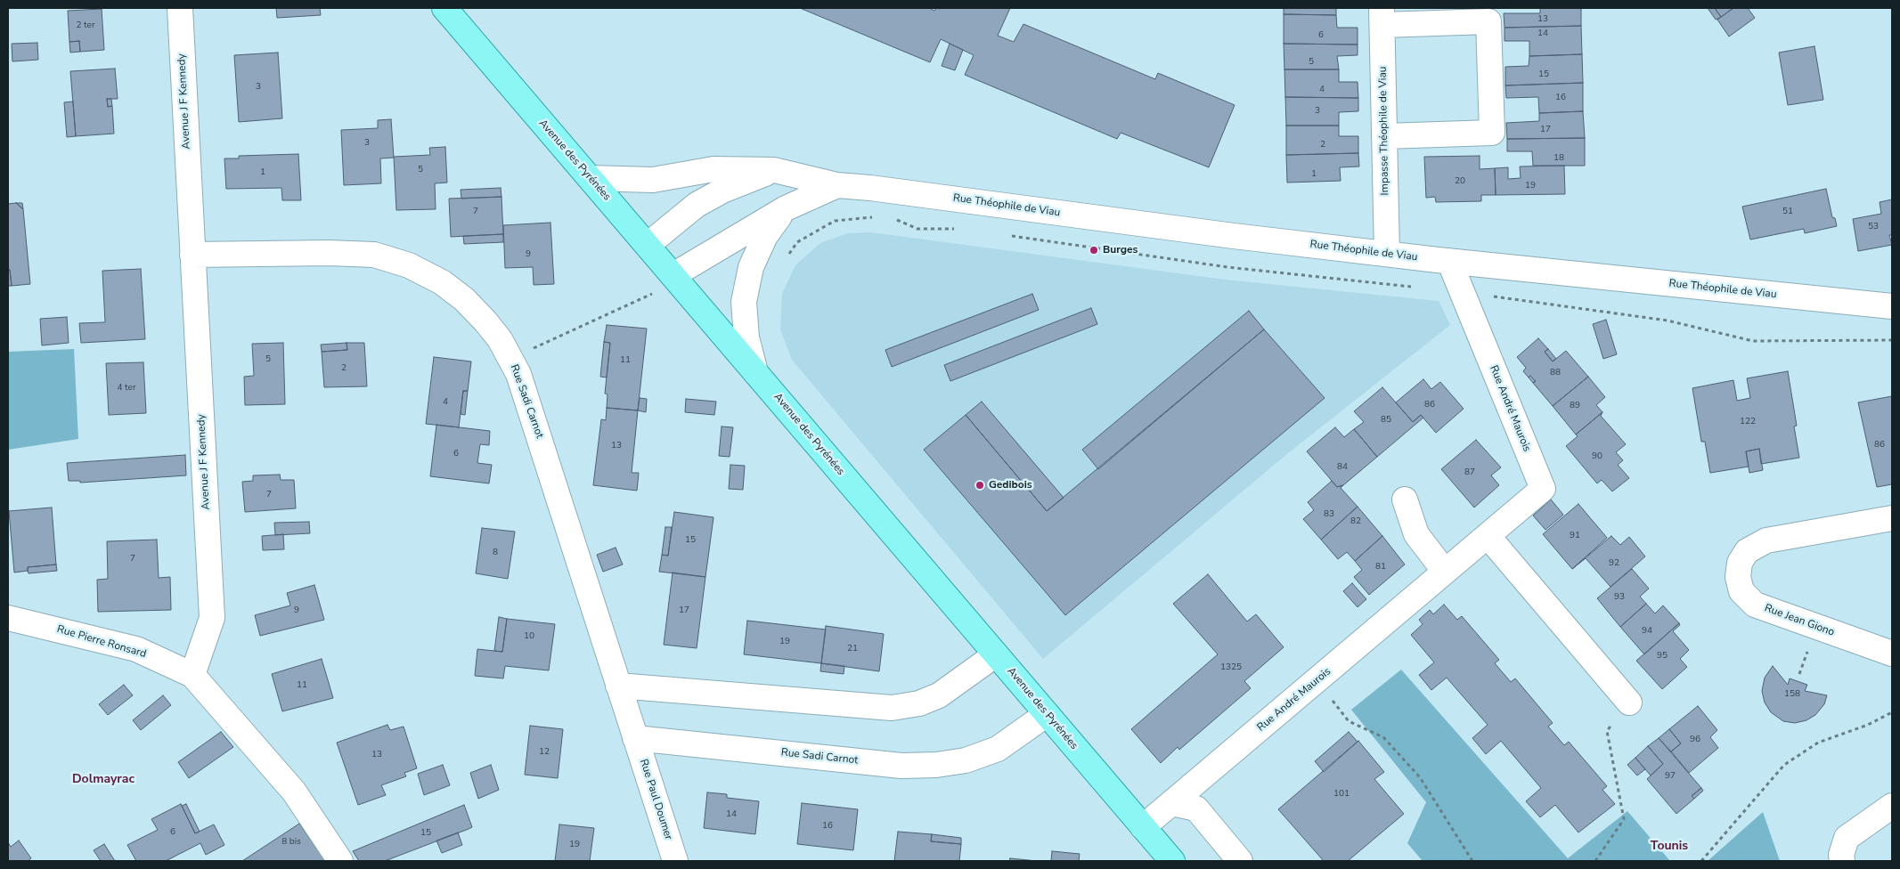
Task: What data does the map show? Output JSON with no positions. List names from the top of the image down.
{
  "streets": {
    "main road": ["Avenue des Pyrénées"],
    "street": [
      "Avenue J F Kennedy",
      "Impasse Théophile de Viau",
      "Rue Théophile de Viau",
      "Rue Sadi Carnot",
      "Rue André Maurois",
      "Rue Jean Giono",
      "Rue Pierre Ronsard",
      "Rue Paul Doumer"
    ]
  },
  "crossings": [
    ["Avenue J F Kennedy", "Rue Sadi Carnot"],
    ["Avenue J F Kennedy", "Rue Pierre Ronsard"],
    ["Impasse Théophile de Viau", "Rue Théophile de Viau"],
    ["Avenue des Pyrénées", "Rue Théophile de Viau"],
    ["Avenue des Pyrénées", "Rue Sadi Carnot"],
    ["Avenue des Pyrénées", "Rue André Maurois"],
    ["Rue Théophile de Viau", "Rue André Maurois"],
    ["Rue Sadi Carnot", "Rue Paul Doumer"]
  ],
  "districts": ["Dolmayrac", "Tounis"],
  "places": ["Burges", "Gedibois"],
  "house_numbers": [
    "13",
    "2 ter",
    "14",
    "6",
    "5",
    "15",
    "3",
    "4",
    "16",
    "3",
    "17",
    "3",
    "2",
    "18",
    "5",
    "1",
    "1",
    "20",
    "19",
    "7",
    "51",
    "53",
    "9",
    "5",
    "11",
    "2",
    "88",
    "4 ter",
    "4",
    "86",
    "89",
    "85",
    "122",
    "86",
    "13",
    "6",
    "90",
    "84",
    "87",
    "7",
    "83",
    "82",
    "91",
    "15",
    "8",
    "7",
    "92",
    "81",
    "93",
    "9",
    "17",
    "94",
    "10",
    "19",
    "21",
    "95",
    "1325",
    "11",
    "158",
    "96",
    "12",
    "13",
    "97",
    "101",
    "14",
    "16",
    "6",
    "15",
    "8 bis",
    "19"
  ]
}
